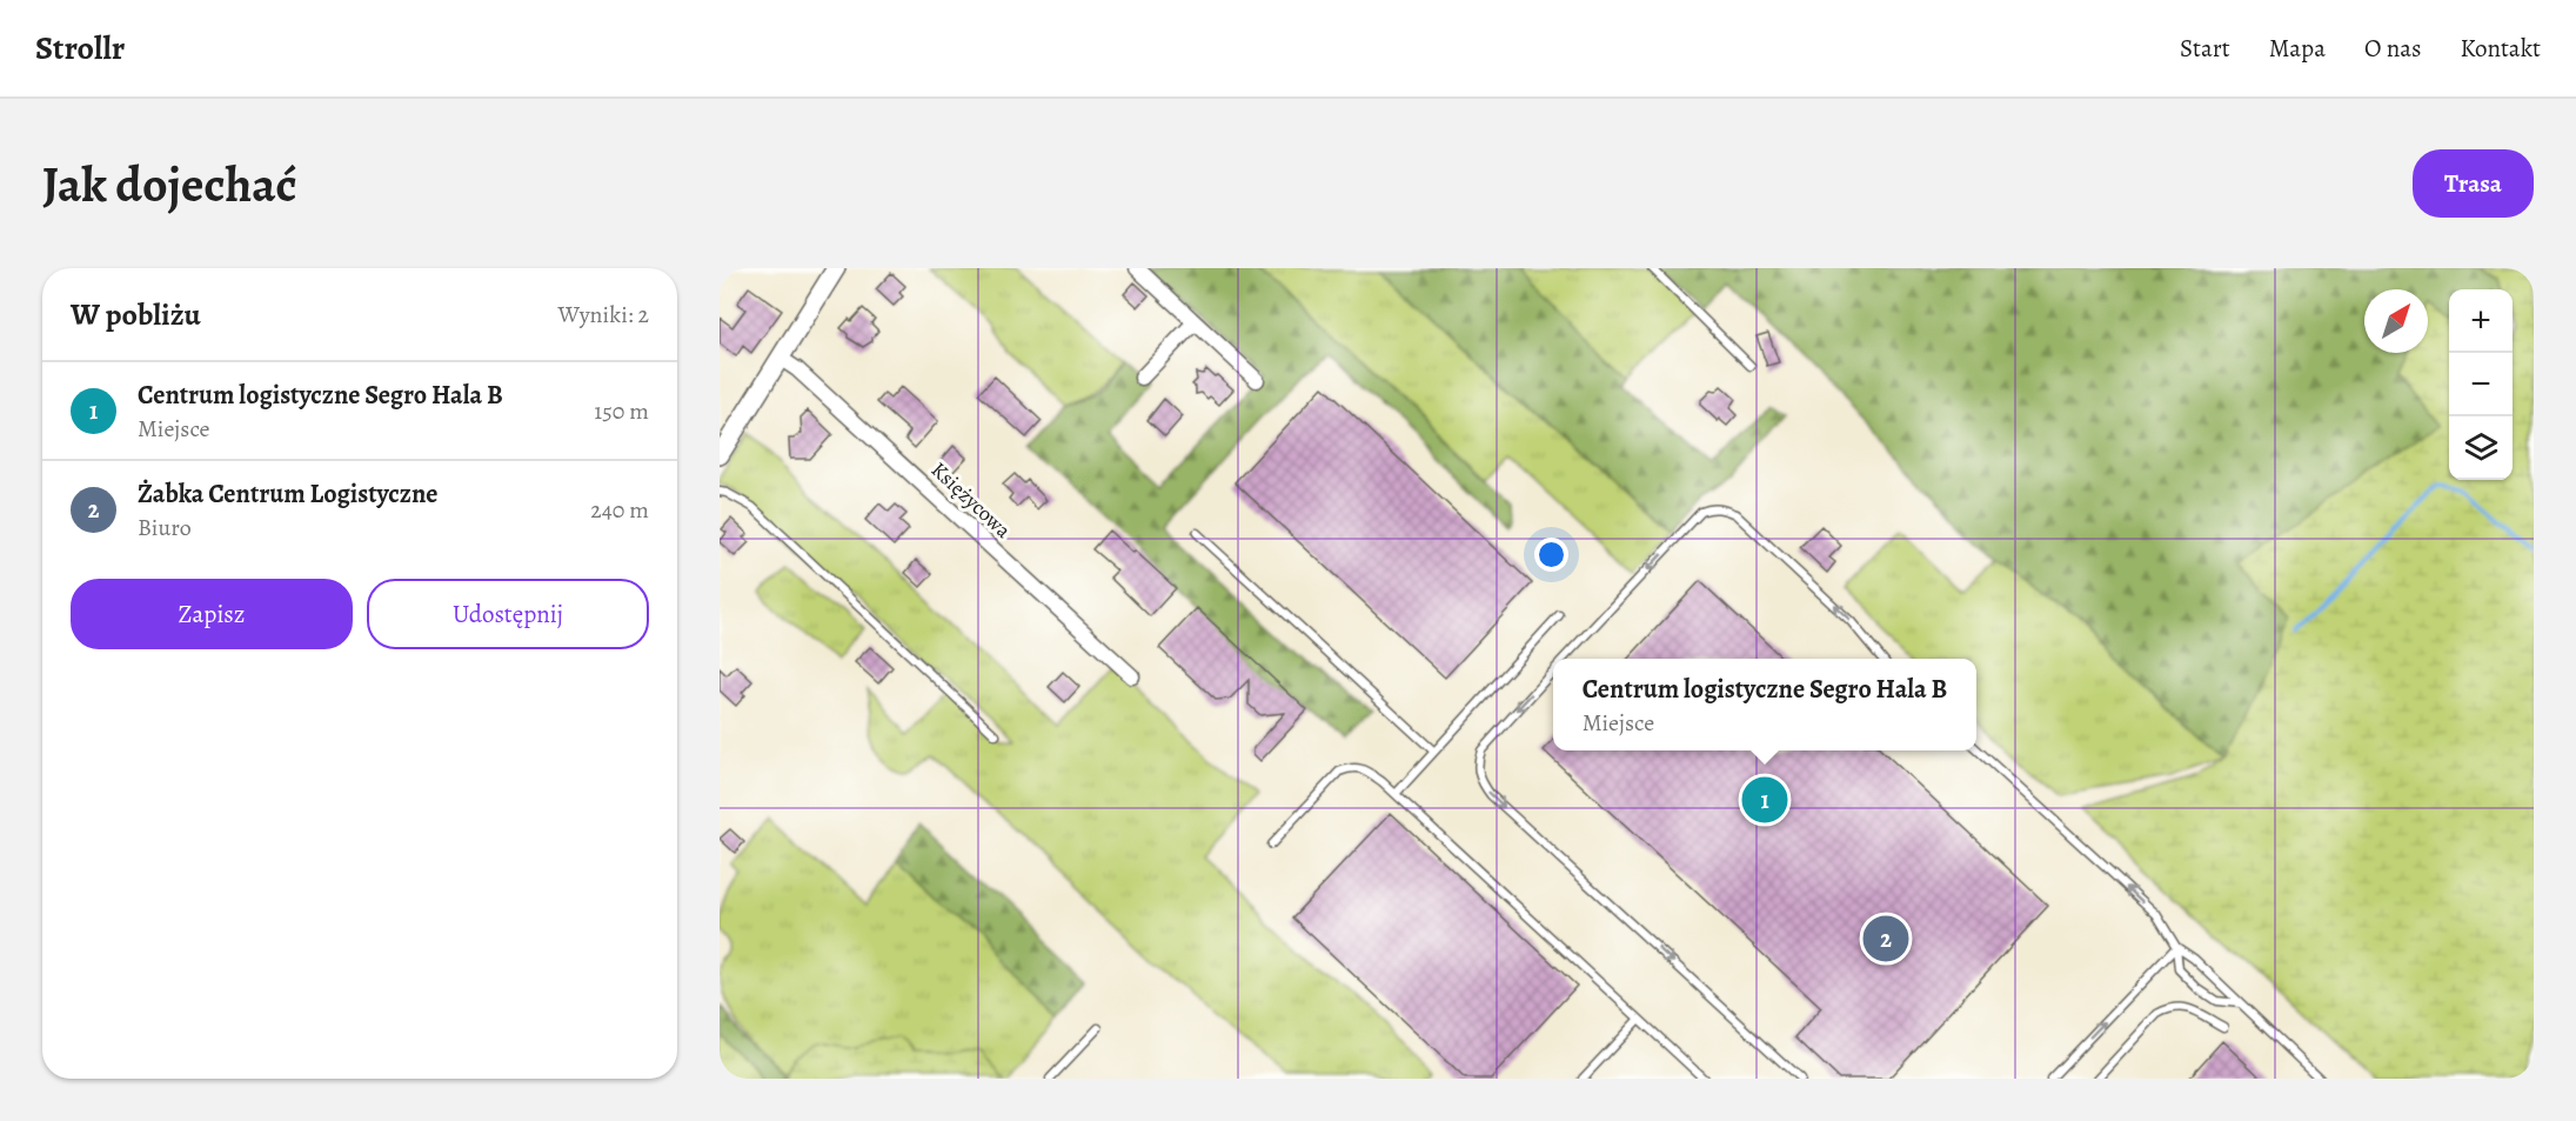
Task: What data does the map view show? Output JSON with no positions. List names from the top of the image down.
{
  "streets": {
    "street": ["Księżycowa"]
  },
  "north": "top right",
  "page": {
    "header": "Strollr",
    "nav": [
      "Start",
      "Mapa",
      "O nas",
      "Kontakt"
    ],
    "buttons": [
      "Trasa",
      ["Zapisz", "Udostępnij"]
    ],
    "title": "Jak dojechać",
    "heading": ["W pobliżu", "Wyniki: 2"],
    "map_buttons": ["+", "−"],
    "list": [
      {
        "mark": "1",
        "name": "Centrum logistyczne Segro Hala B",
        "note": "Miejsce",
        "value": "150 m"
      },
      {
        "mark": "2",
        "name": "Żabka Centrum Logistyczne",
        "note": "Biuro",
        "value": "240 m"
      }
    ],
    "popup": ["Centrum logistyczne Segro Hala B", "Miejsce"],
    "pins": ["1", "2"]
  }
}
